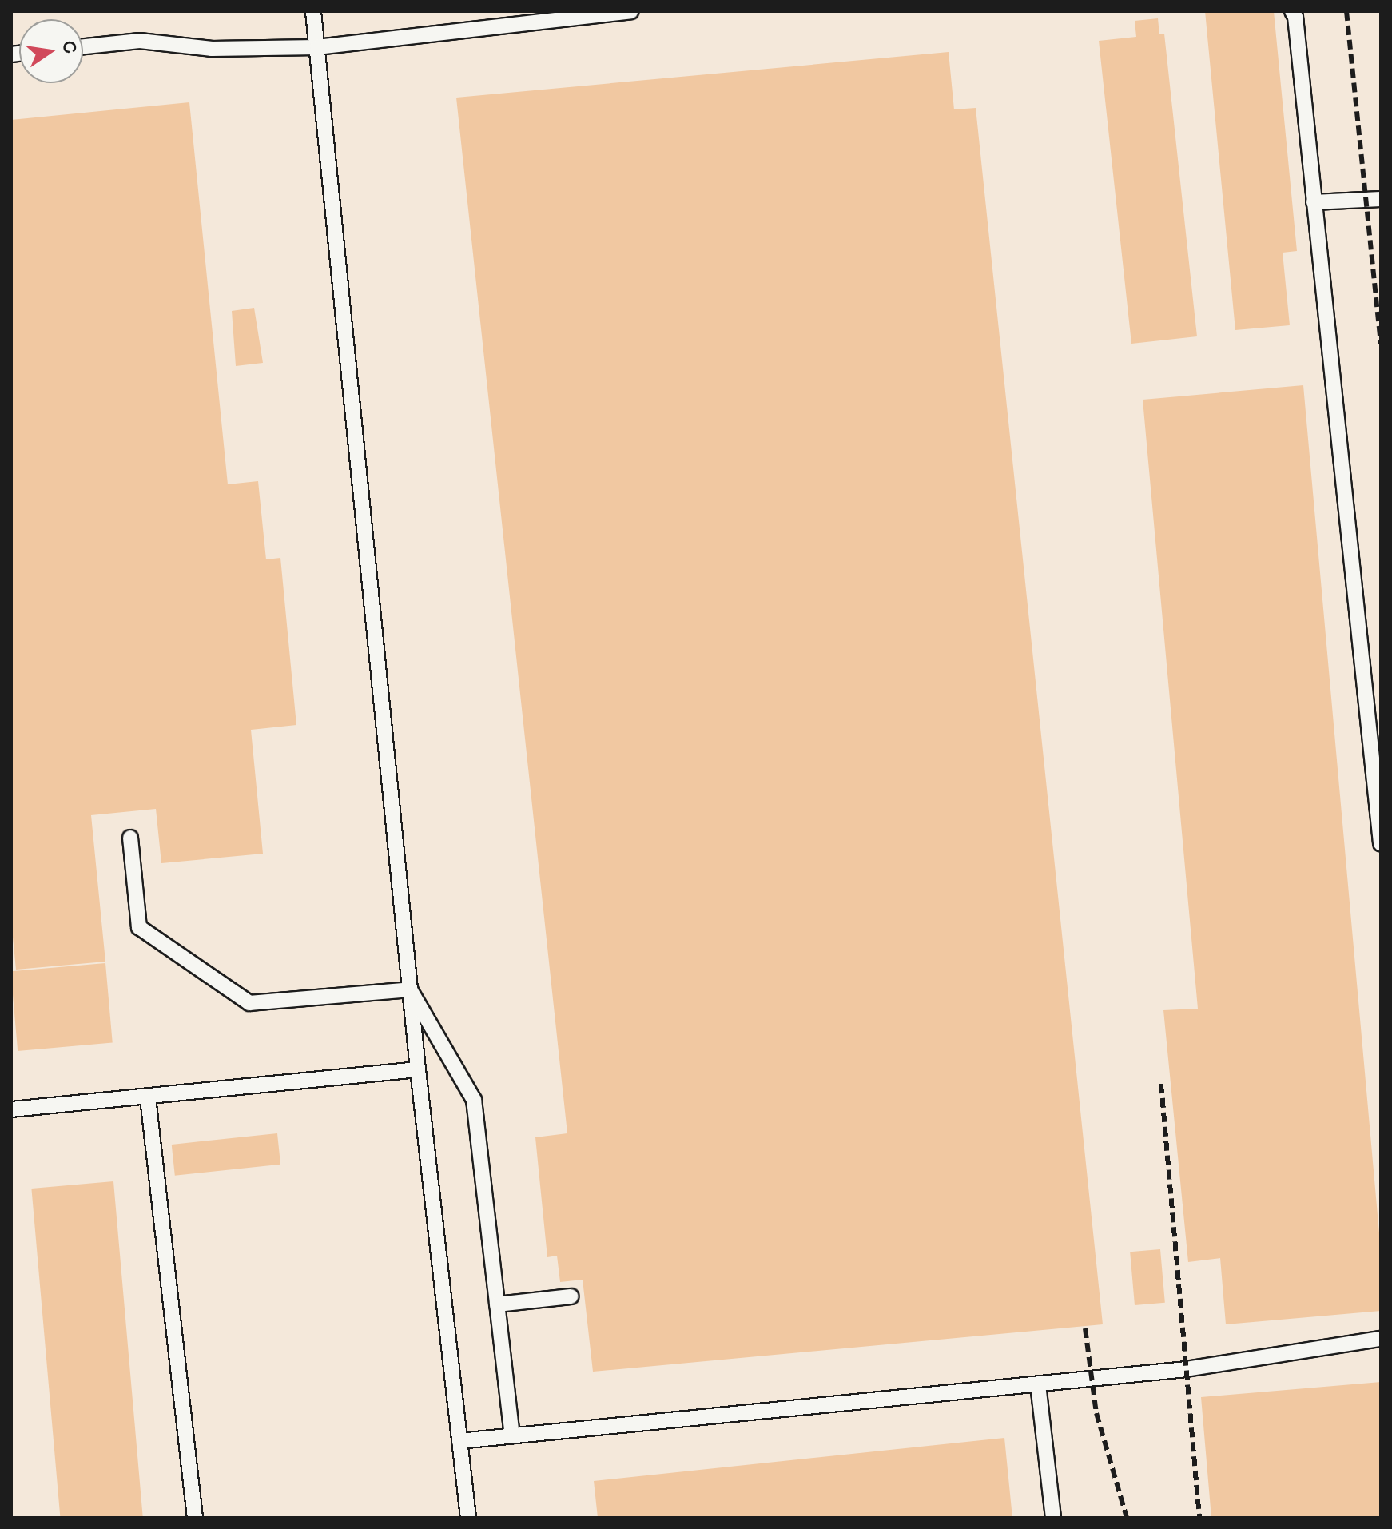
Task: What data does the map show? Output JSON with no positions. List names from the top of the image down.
{
  "north": "right"
}
